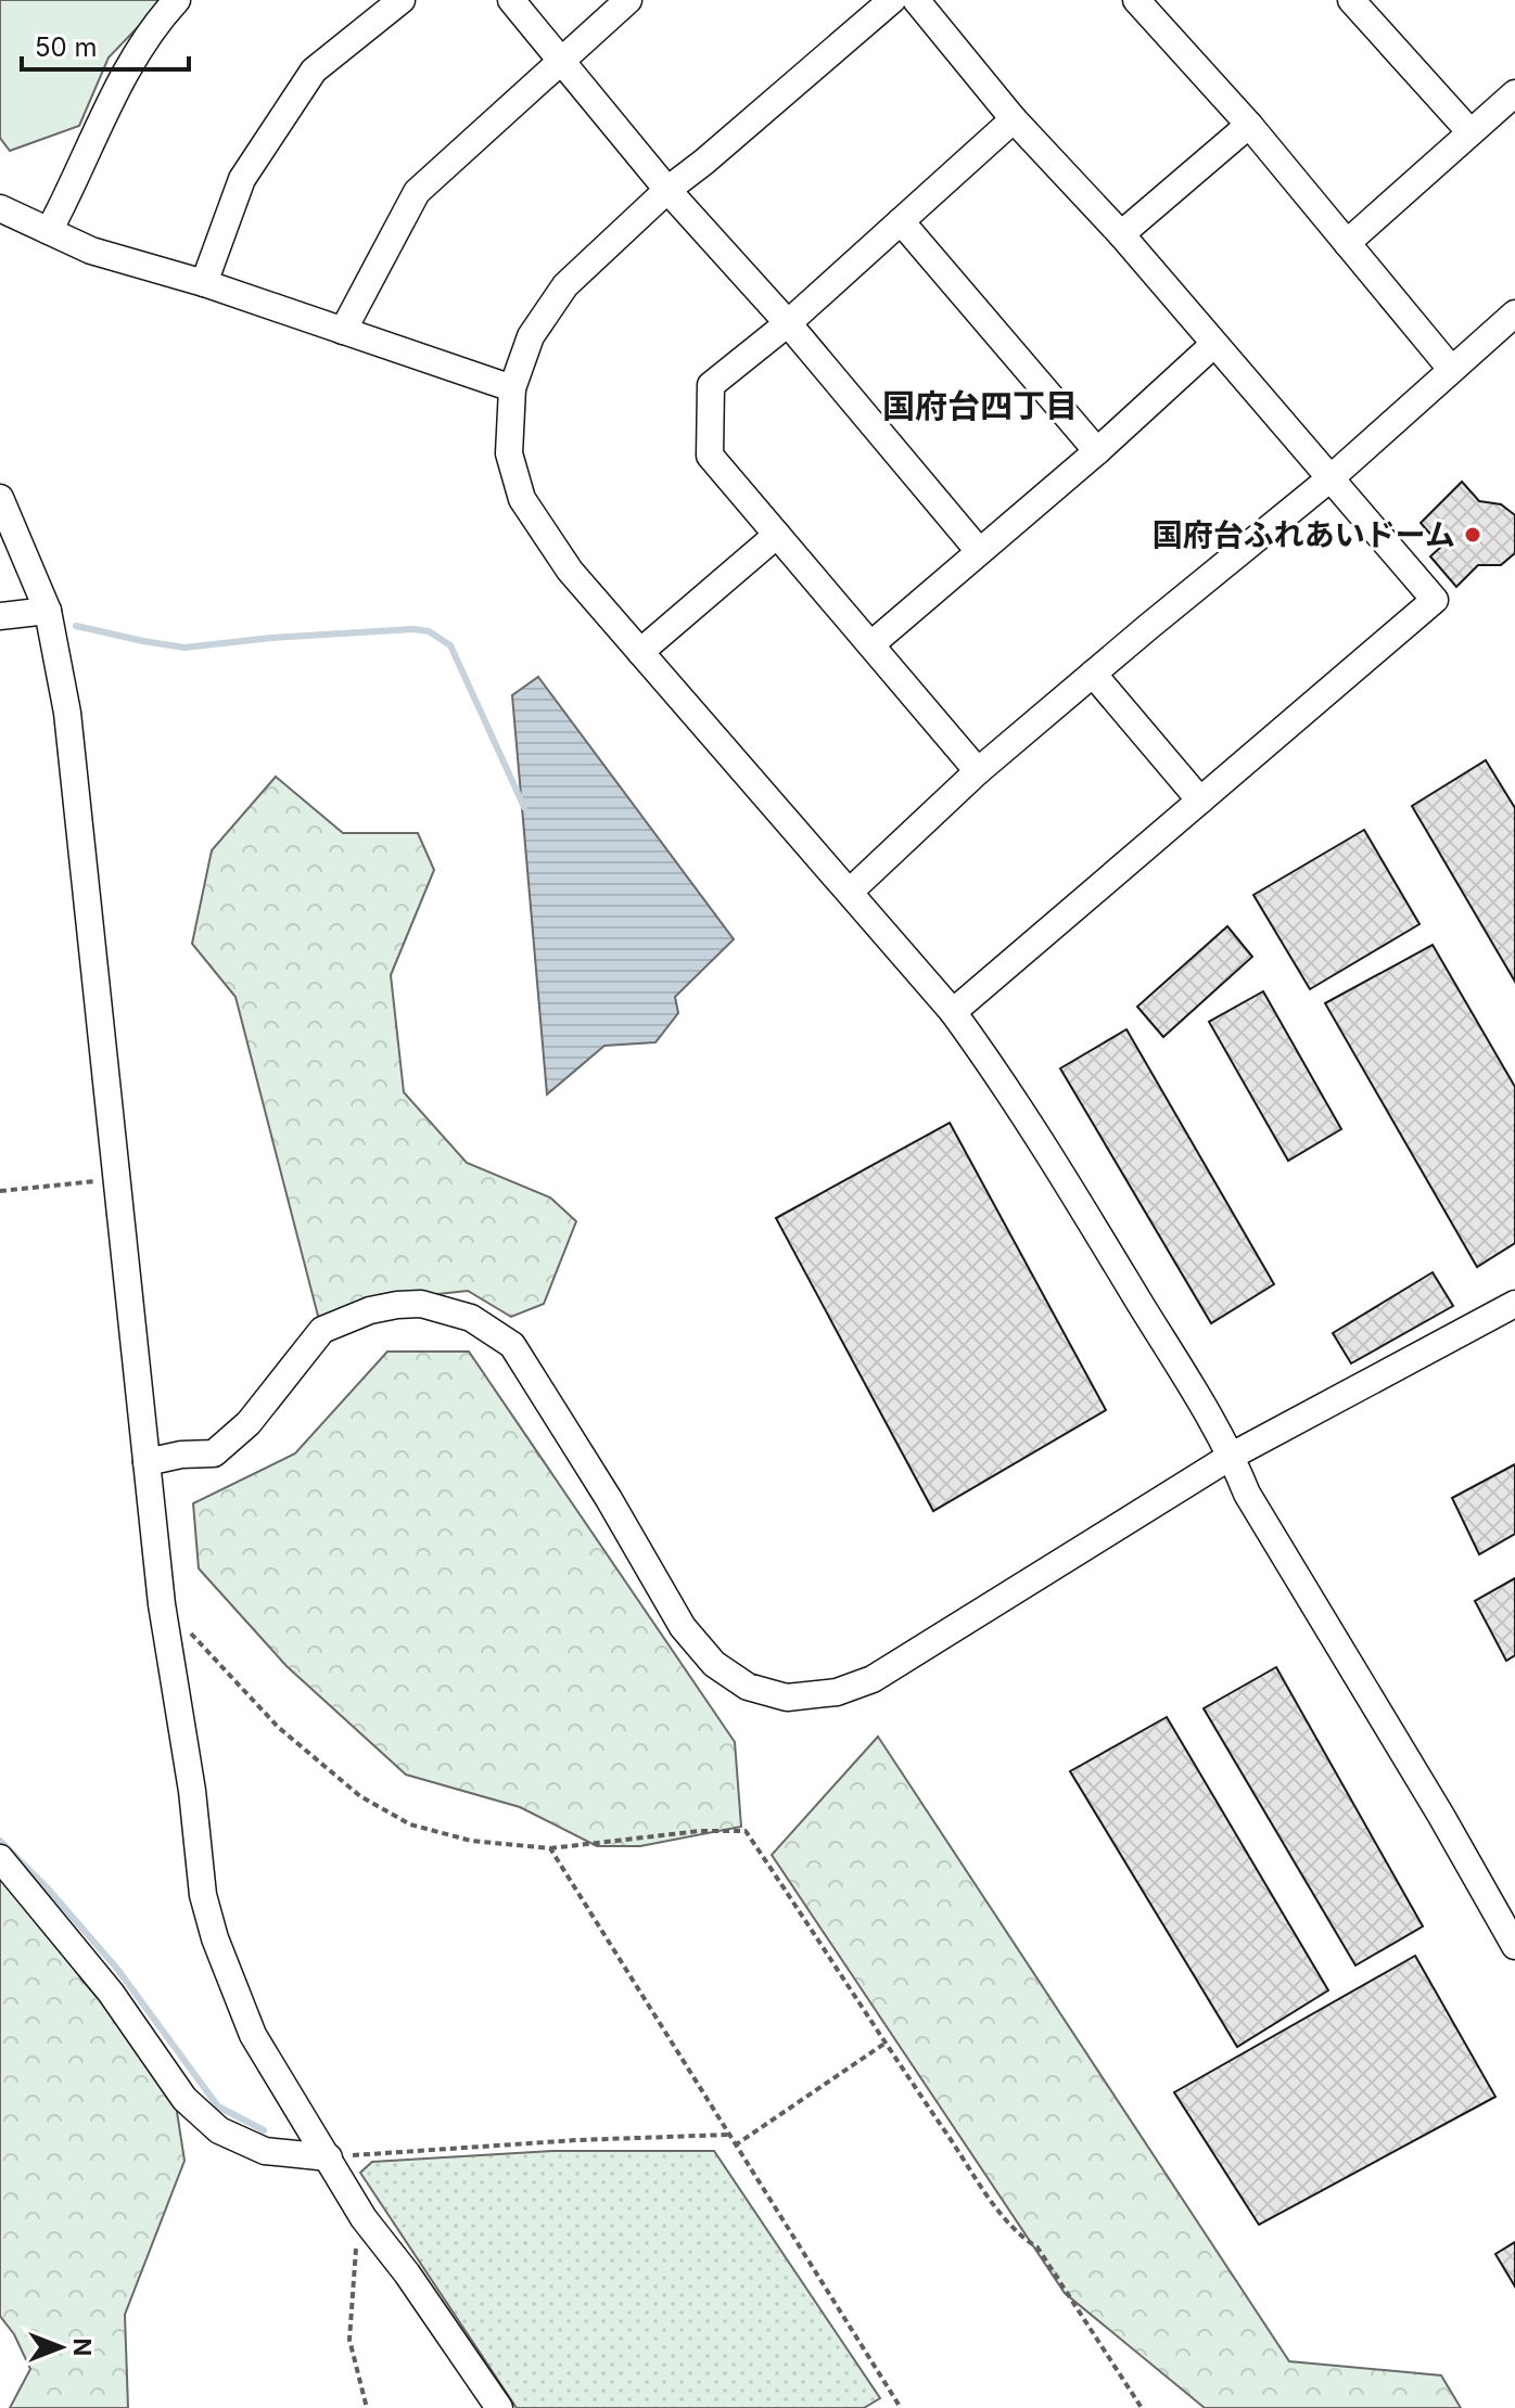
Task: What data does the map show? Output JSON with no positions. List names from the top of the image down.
{
  "districts": ["国府台四丁目"],
  "places": ["国府台ふれあいドーム"],
  "scale_bar": "50 m",
  "north": "right"
}
